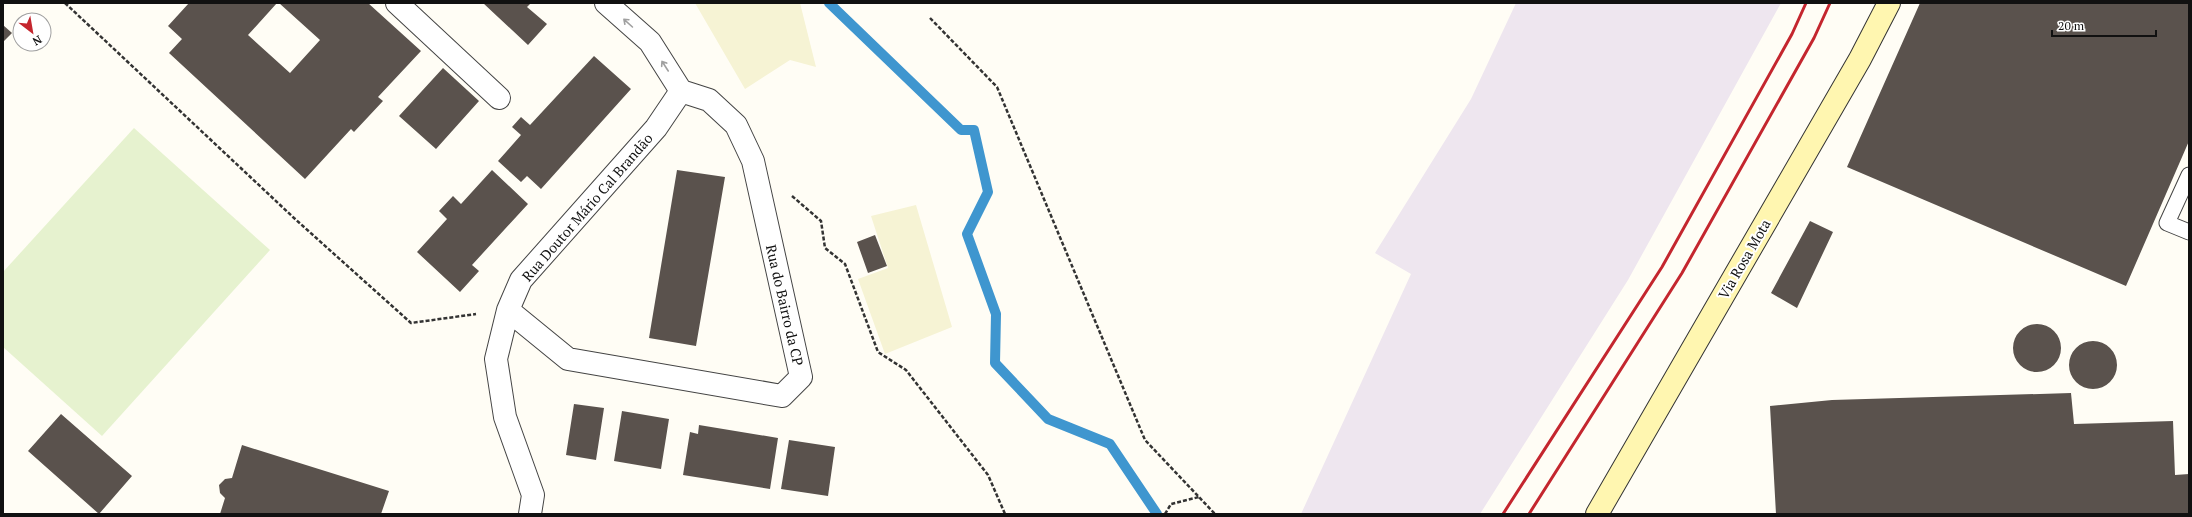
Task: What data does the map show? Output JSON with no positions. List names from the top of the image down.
{
  "streets": {
    "main road": ["Via Rosa Mota"],
    "street": ["Rua Doutor Mário Cal Brandão", "Rua do Bairro da CP"]
  },
  "crossings": [
    ["Rua Doutor Mário Cal Brandão", "Rua do Bairro da CP"]
  ],
  "scale_bar": "20 m",
  "north": "bottom right"
}
